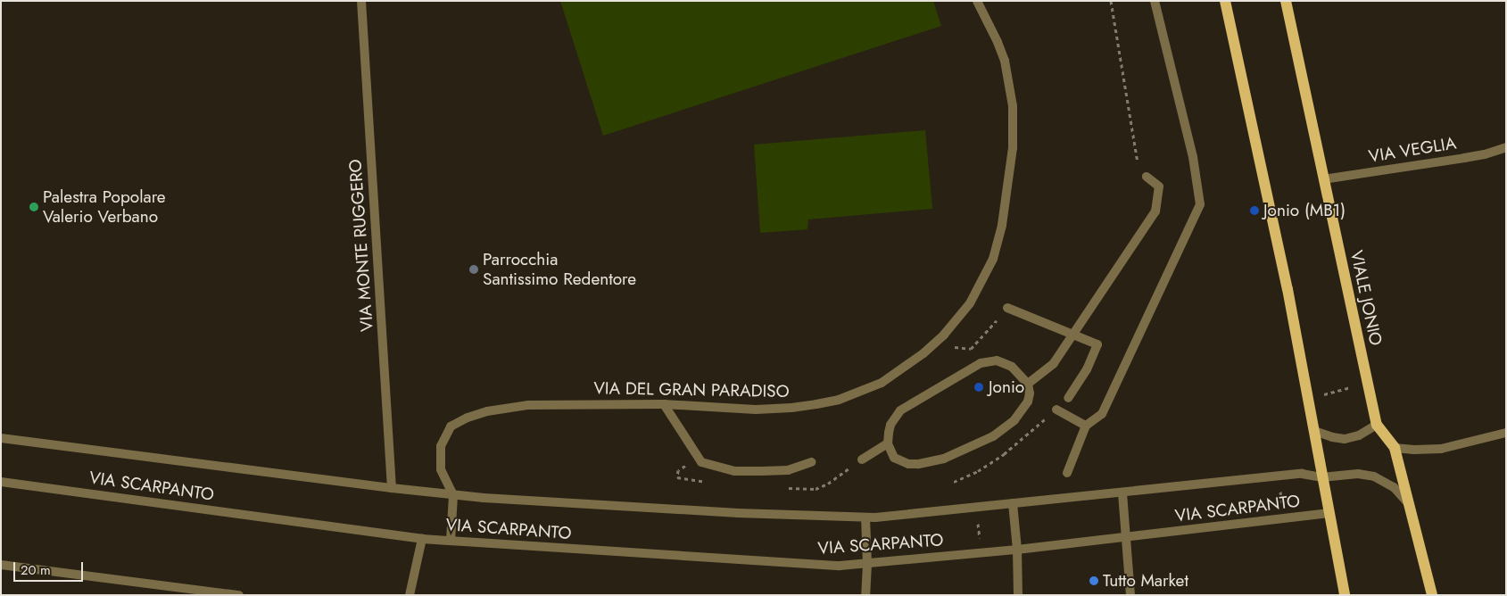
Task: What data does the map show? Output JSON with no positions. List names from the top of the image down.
{
  "streets": {
    "main road": ["VIALE JONIO"],
    "street": [
      "VIA VEGLIA",
      "VIA MONTE RUGGERO",
      "VIA DEL GRAN PARADISO",
      "VIA SCARPANTO"
    ]
  },
  "crossings": [
    ["VIA VEGLIA", "VIALE JONIO"],
    ["VIA MONTE RUGGERO", "VIA SCARPANTO"],
    ["VIALE JONIO", "VIA SCARPANTO"],
    ["VIA DEL GRAN PARADISO", "VIA SCARPANTO"]
  ],
  "places": [
    "Palestra Popolare Valerio Verbano",
    "Jonio (MB1)",
    "Parrocchia Santissimo Redentore",
    "Jonio",
    "Tutto Market"
  ],
  "scale_bar": "20 m"
}
